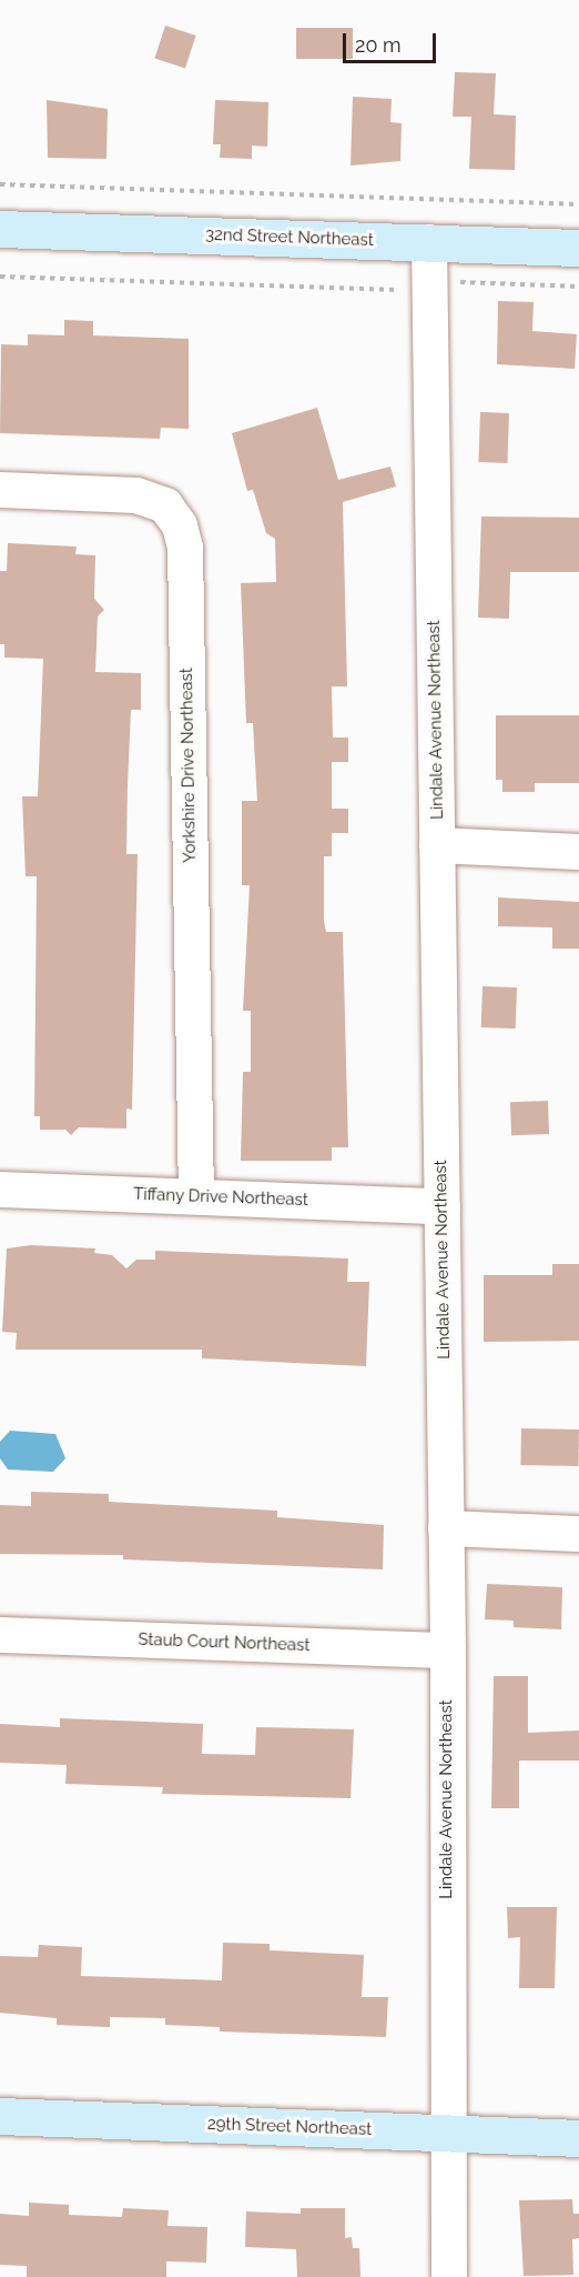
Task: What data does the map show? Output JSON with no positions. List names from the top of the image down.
{
  "streets": {
    "main road": ["32nd Street Northeast", "29th Street Northeast"],
    "street": [
      "Lindale Avenue Northeast",
      "Yorkshire Drive Northeast",
      "Tiffany Drive Northeast",
      "Staub Court Northeast"
    ]
  },
  "crossings": [
    ["32nd Street Northeast", "Lindale Avenue Northeast"],
    ["Lindale Avenue Northeast", "Tiffany Drive Northeast"],
    ["Lindale Avenue Northeast", "Staub Court Northeast"],
    ["Lindale Avenue Northeast", "29th Street Northeast"],
    ["Yorkshire Drive Northeast", "Tiffany Drive Northeast"]
  ],
  "scale_bar": "20 m"
}
